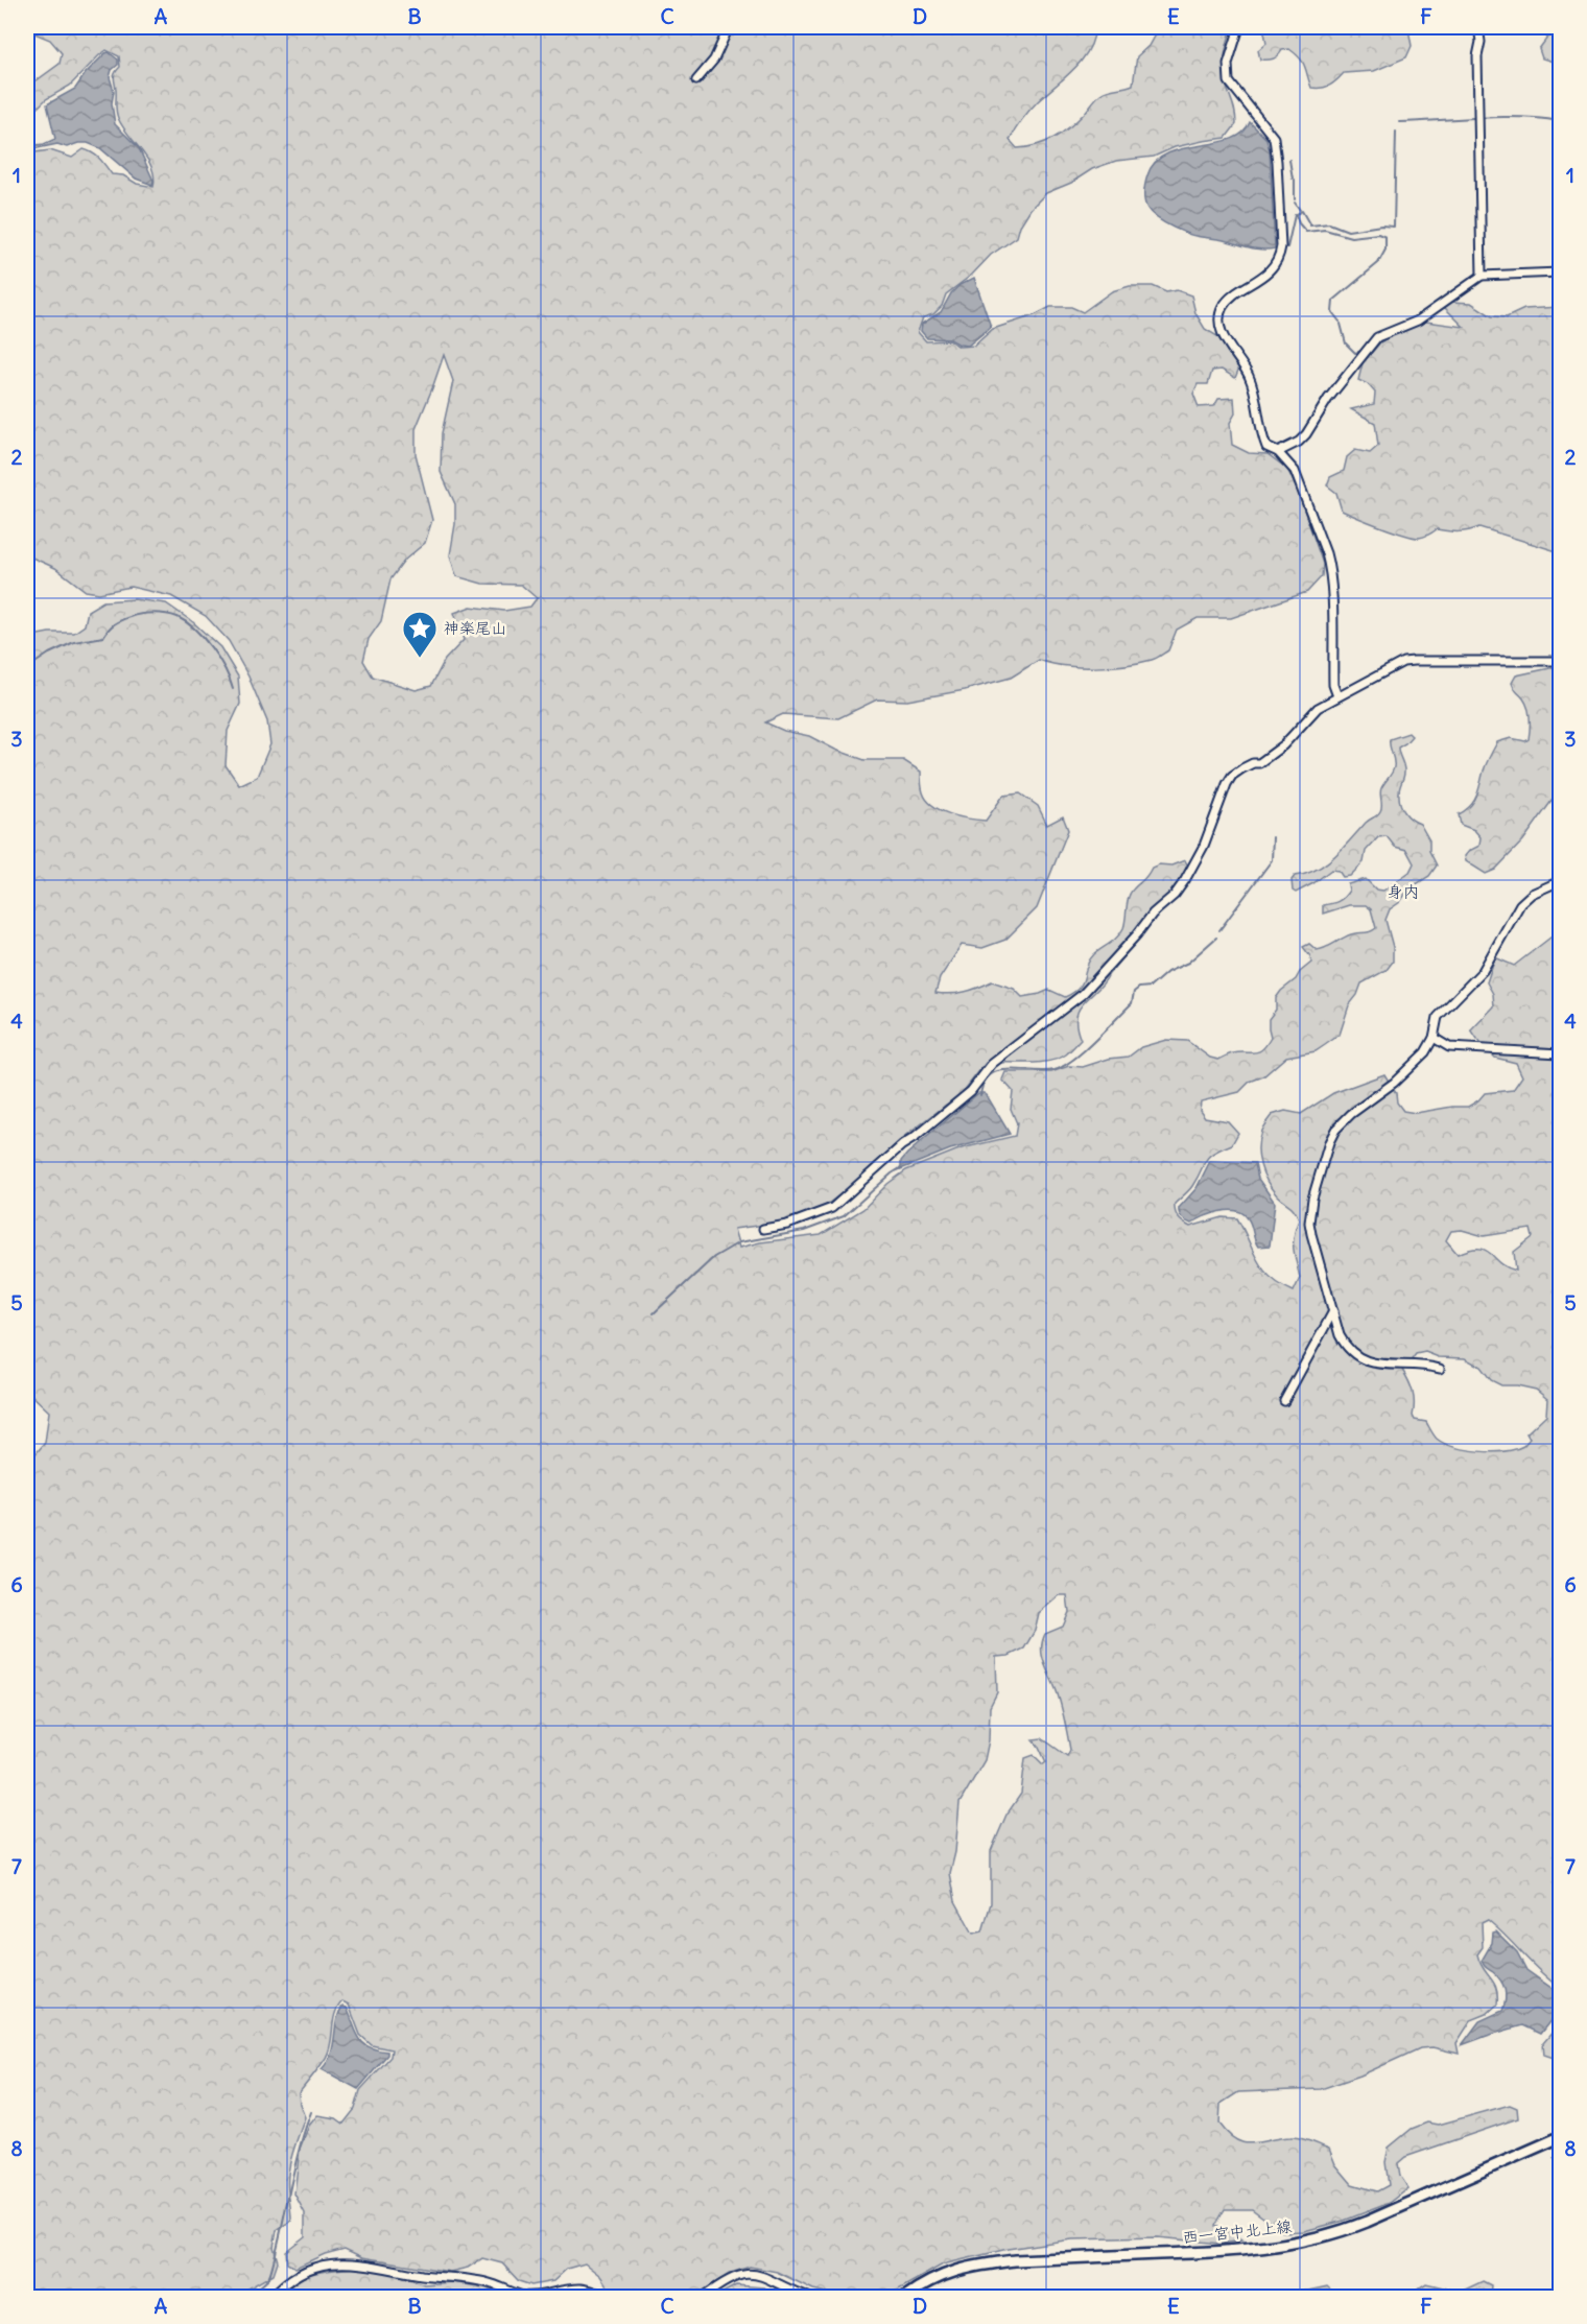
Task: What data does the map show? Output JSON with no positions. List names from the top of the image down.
{
  "streets": {
    "main road": ["西一宮中北上線"]
  },
  "districts": ["身内"],
  "places": {
    "place": ["神楽尾山"]
  },
  "grid": {
    "columns": [
      "A",
      "B",
      "C",
      "D",
      "E",
      "F"
    ],
    "rows": [
      "1",
      "2",
      "3",
      "4",
      "5",
      "6",
      "7",
      "8"
    ]
  }
}
